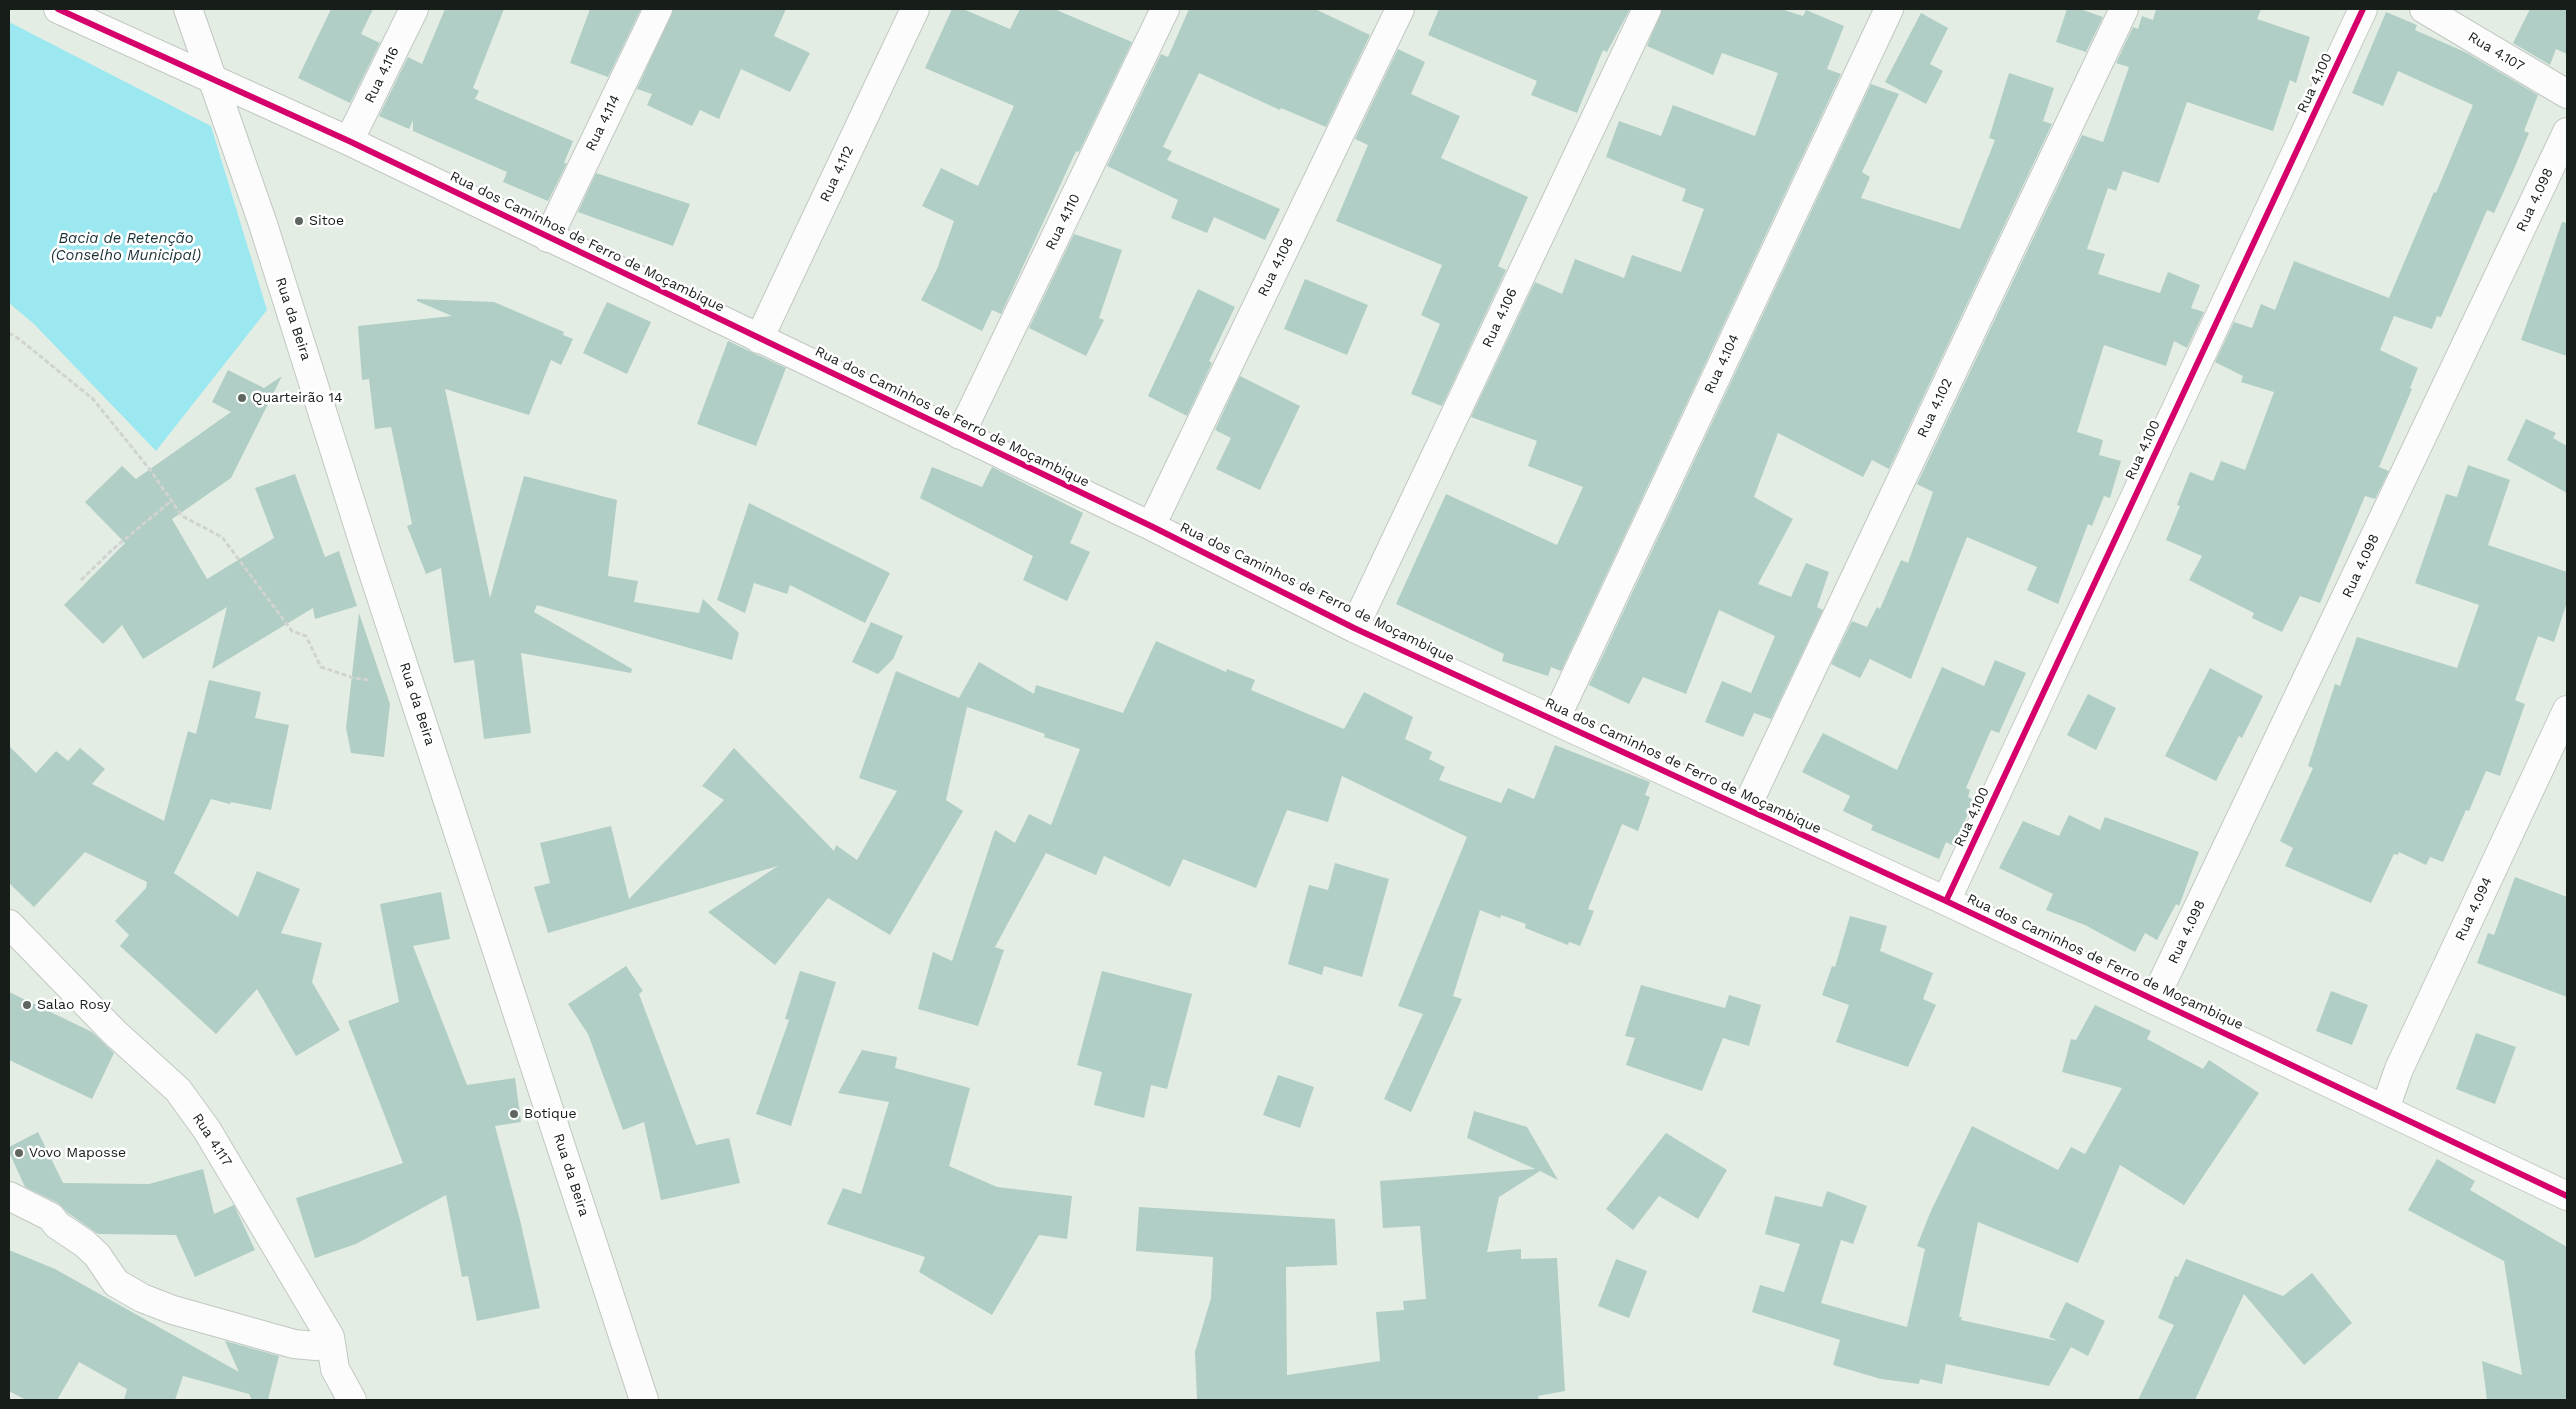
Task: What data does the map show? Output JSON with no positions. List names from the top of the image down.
{
  "streets": {
    "street": [
      "Rua 4.107",
      "Rua 4.116",
      "Rua 4.100",
      "Rua 4.114",
      "Rua 4.112",
      "Rua 4.098",
      "Rua 4.110",
      "Rua dos Caminhos de Ferro de Moçambique",
      "Rua 4.108",
      "Rua 4.106",
      "Rua da Beira",
      "Rua 4.104",
      "Rua 4.102",
      "Rua 4.094",
      "Rua 4.117"
    ]
  },
  "crossings": [
    ["Rua 4.116", "Rua dos Caminhos de Ferro de Moçambique"],
    ["Rua 4.100", "Rua dos Caminhos de Ferro de Moçambique"],
    ["Rua 4.114", "Rua dos Caminhos de Ferro de Moçambique"],
    ["Rua 4.112", "Rua dos Caminhos de Ferro de Moçambique"],
    ["Rua 4.098", "Rua dos Caminhos de Ferro de Moçambique"],
    ["Rua 4.110", "Rua dos Caminhos de Ferro de Moçambique"],
    ["Rua dos Caminhos de Ferro de Moçambique", "Rua 4.108"],
    ["Rua dos Caminhos de Ferro de Moçambique", "Rua 4.106"],
    ["Rua dos Caminhos de Ferro de Moçambique", "Rua da Beira"],
    ["Rua dos Caminhos de Ferro de Moçambique", "Rua 4.104"],
    ["Rua dos Caminhos de Ferro de Moçambique", "Rua 4.102"],
    ["Rua dos Caminhos de Ferro de Moçambique", "Rua 4.094"]
  ],
  "water": ["Bacia de Retenção (Conselho Municipal)"],
  "places": [
    "Sitoe",
    "Quarteirão 14",
    "Salao Rosy",
    "Botique",
    "Vovo Maposse"
  ]
}
